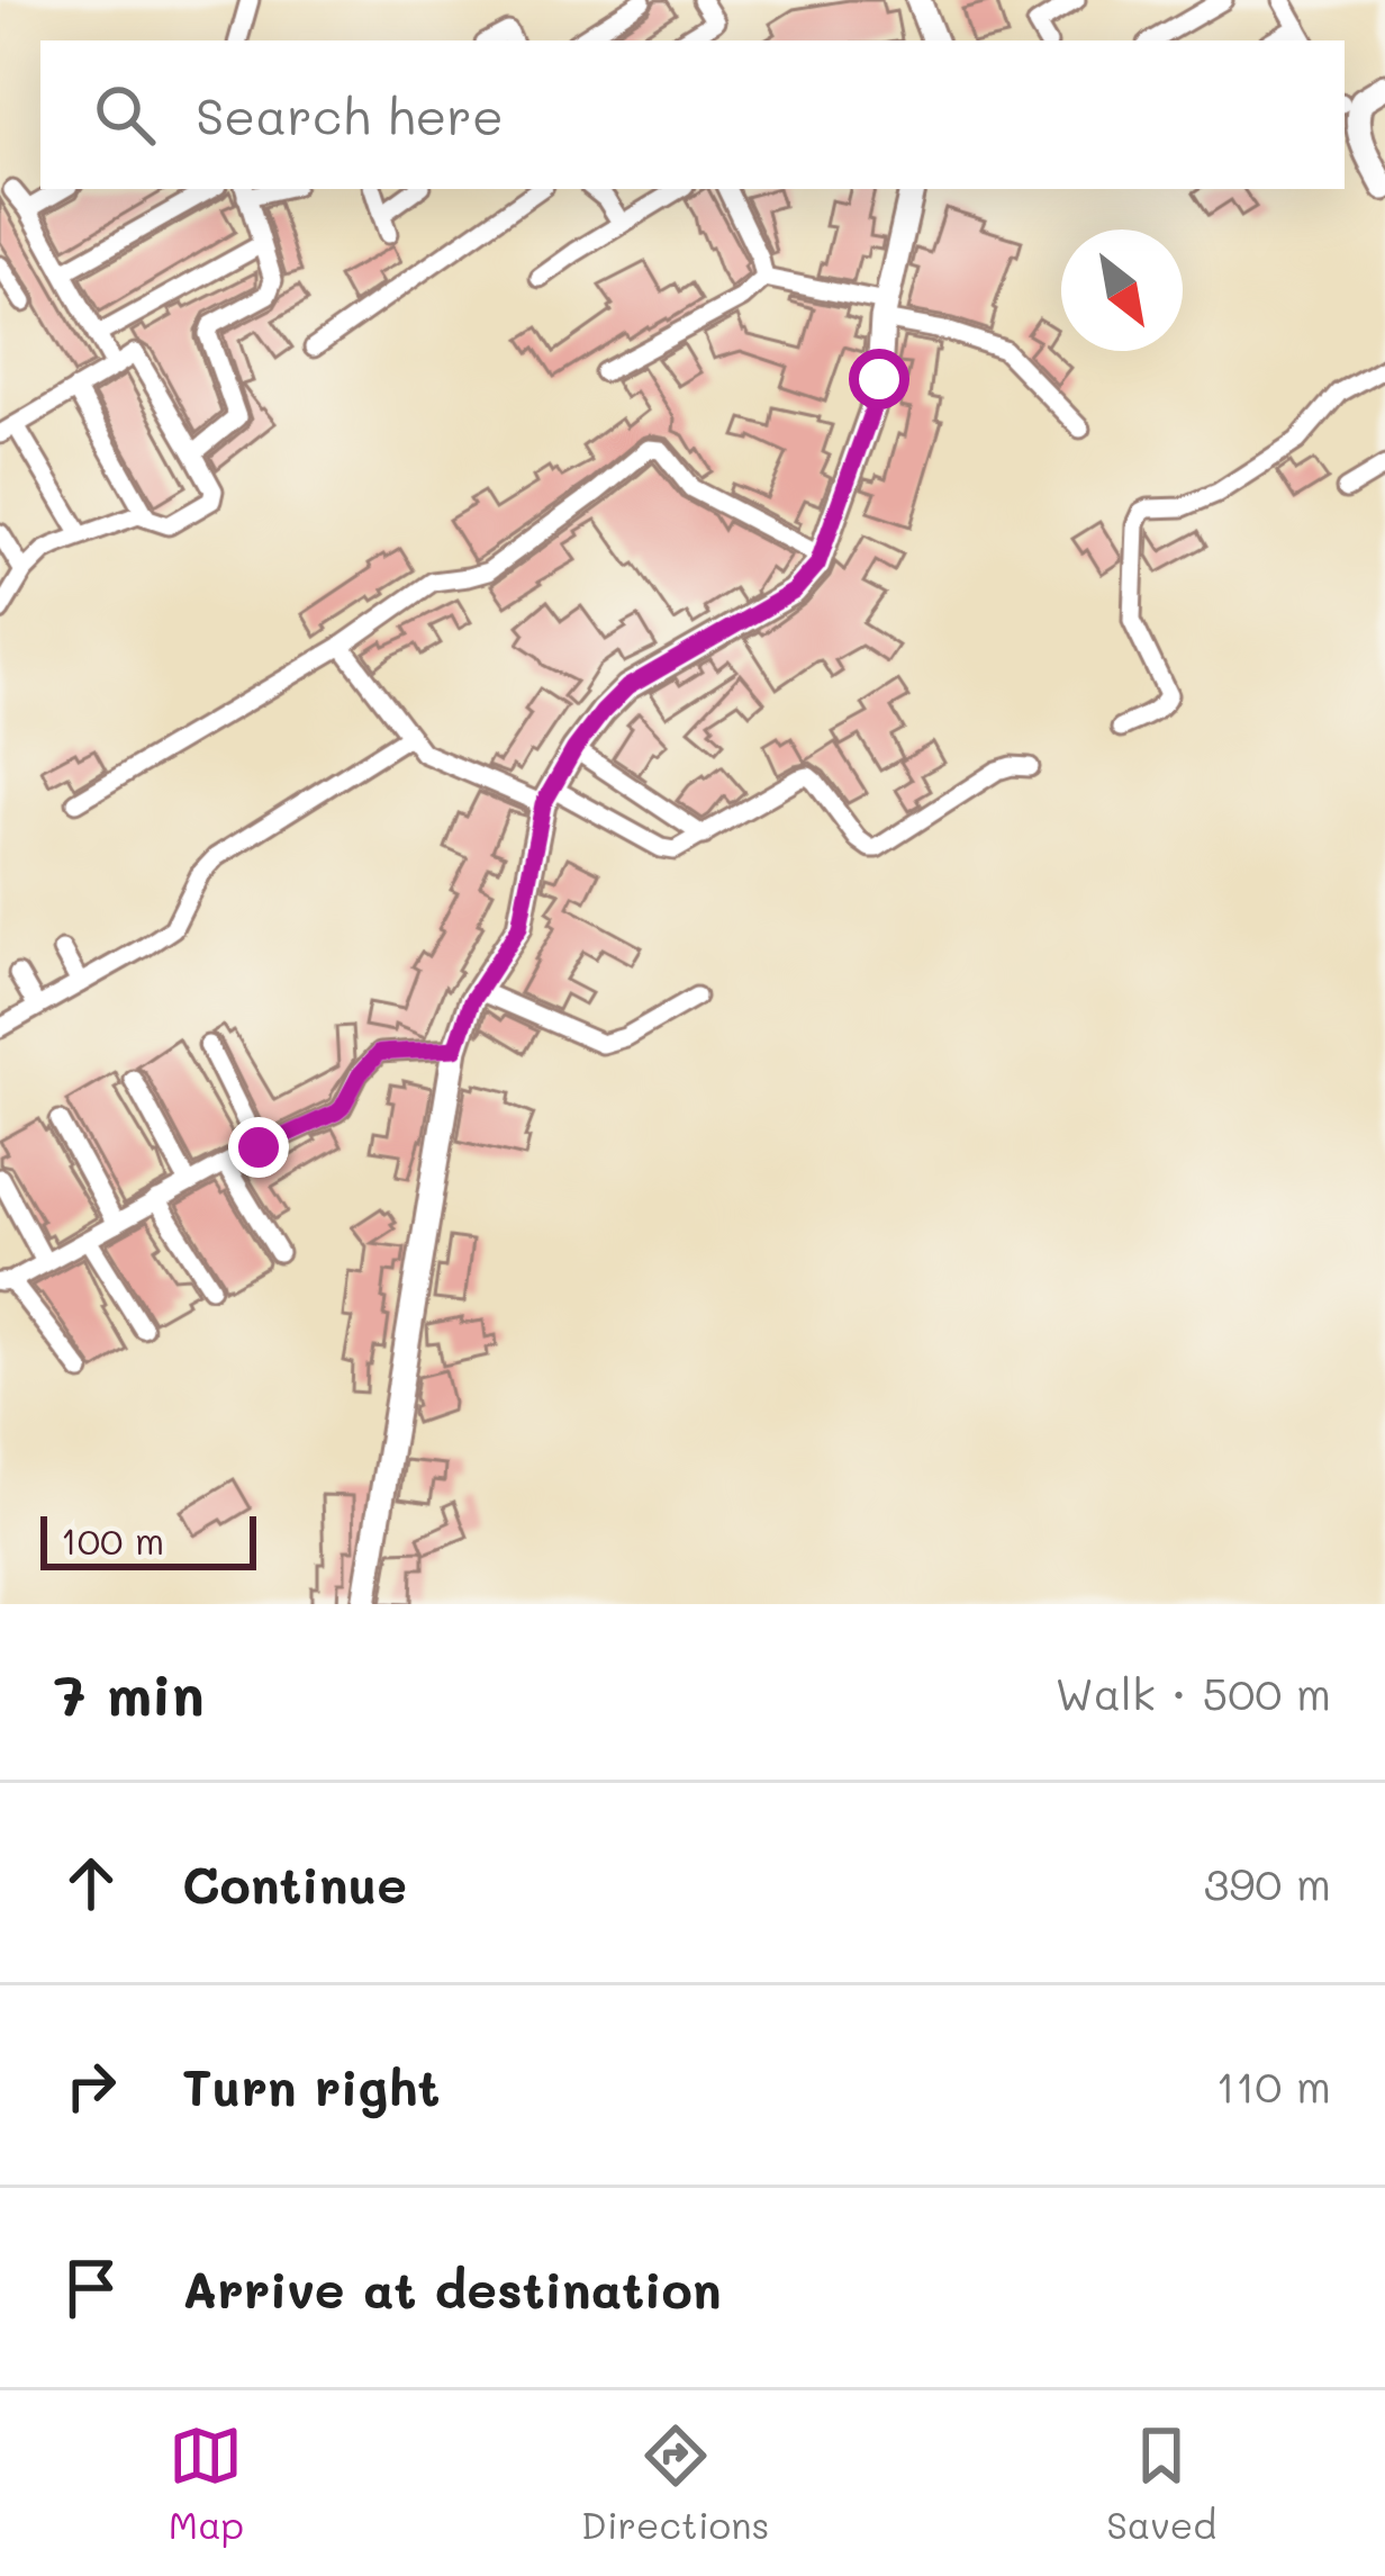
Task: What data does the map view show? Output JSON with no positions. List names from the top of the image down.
{
  "scale_bar": "100 m",
  "north": "bottom right",
  "page": {
    "search": "Search here",
    "scale": "100 m",
    "heading": ["7 min", "Walk · 500 m"],
    "list": [
      ["Continue", "390 m"],
      ["Turn right", "110 m"],
      "Arrive at destination"
    ],
    "nav": ["Map", "Directions", "Saved"]
  }
}
